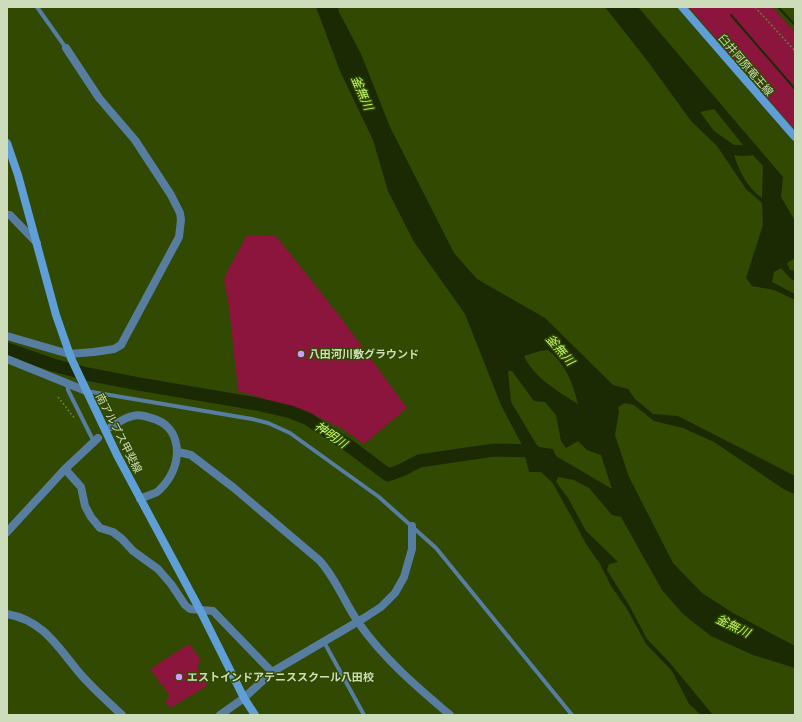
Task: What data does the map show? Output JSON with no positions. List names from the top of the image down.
{
  "streets": {
    "main road": ["臼井阿原竜王線", "南アルプス甲斐線"]
  },
  "water": ["釜無川", "神明川"],
  "places": ["八田河川敷グラウンド", "エストインドアテニススクール八田校"]
}
